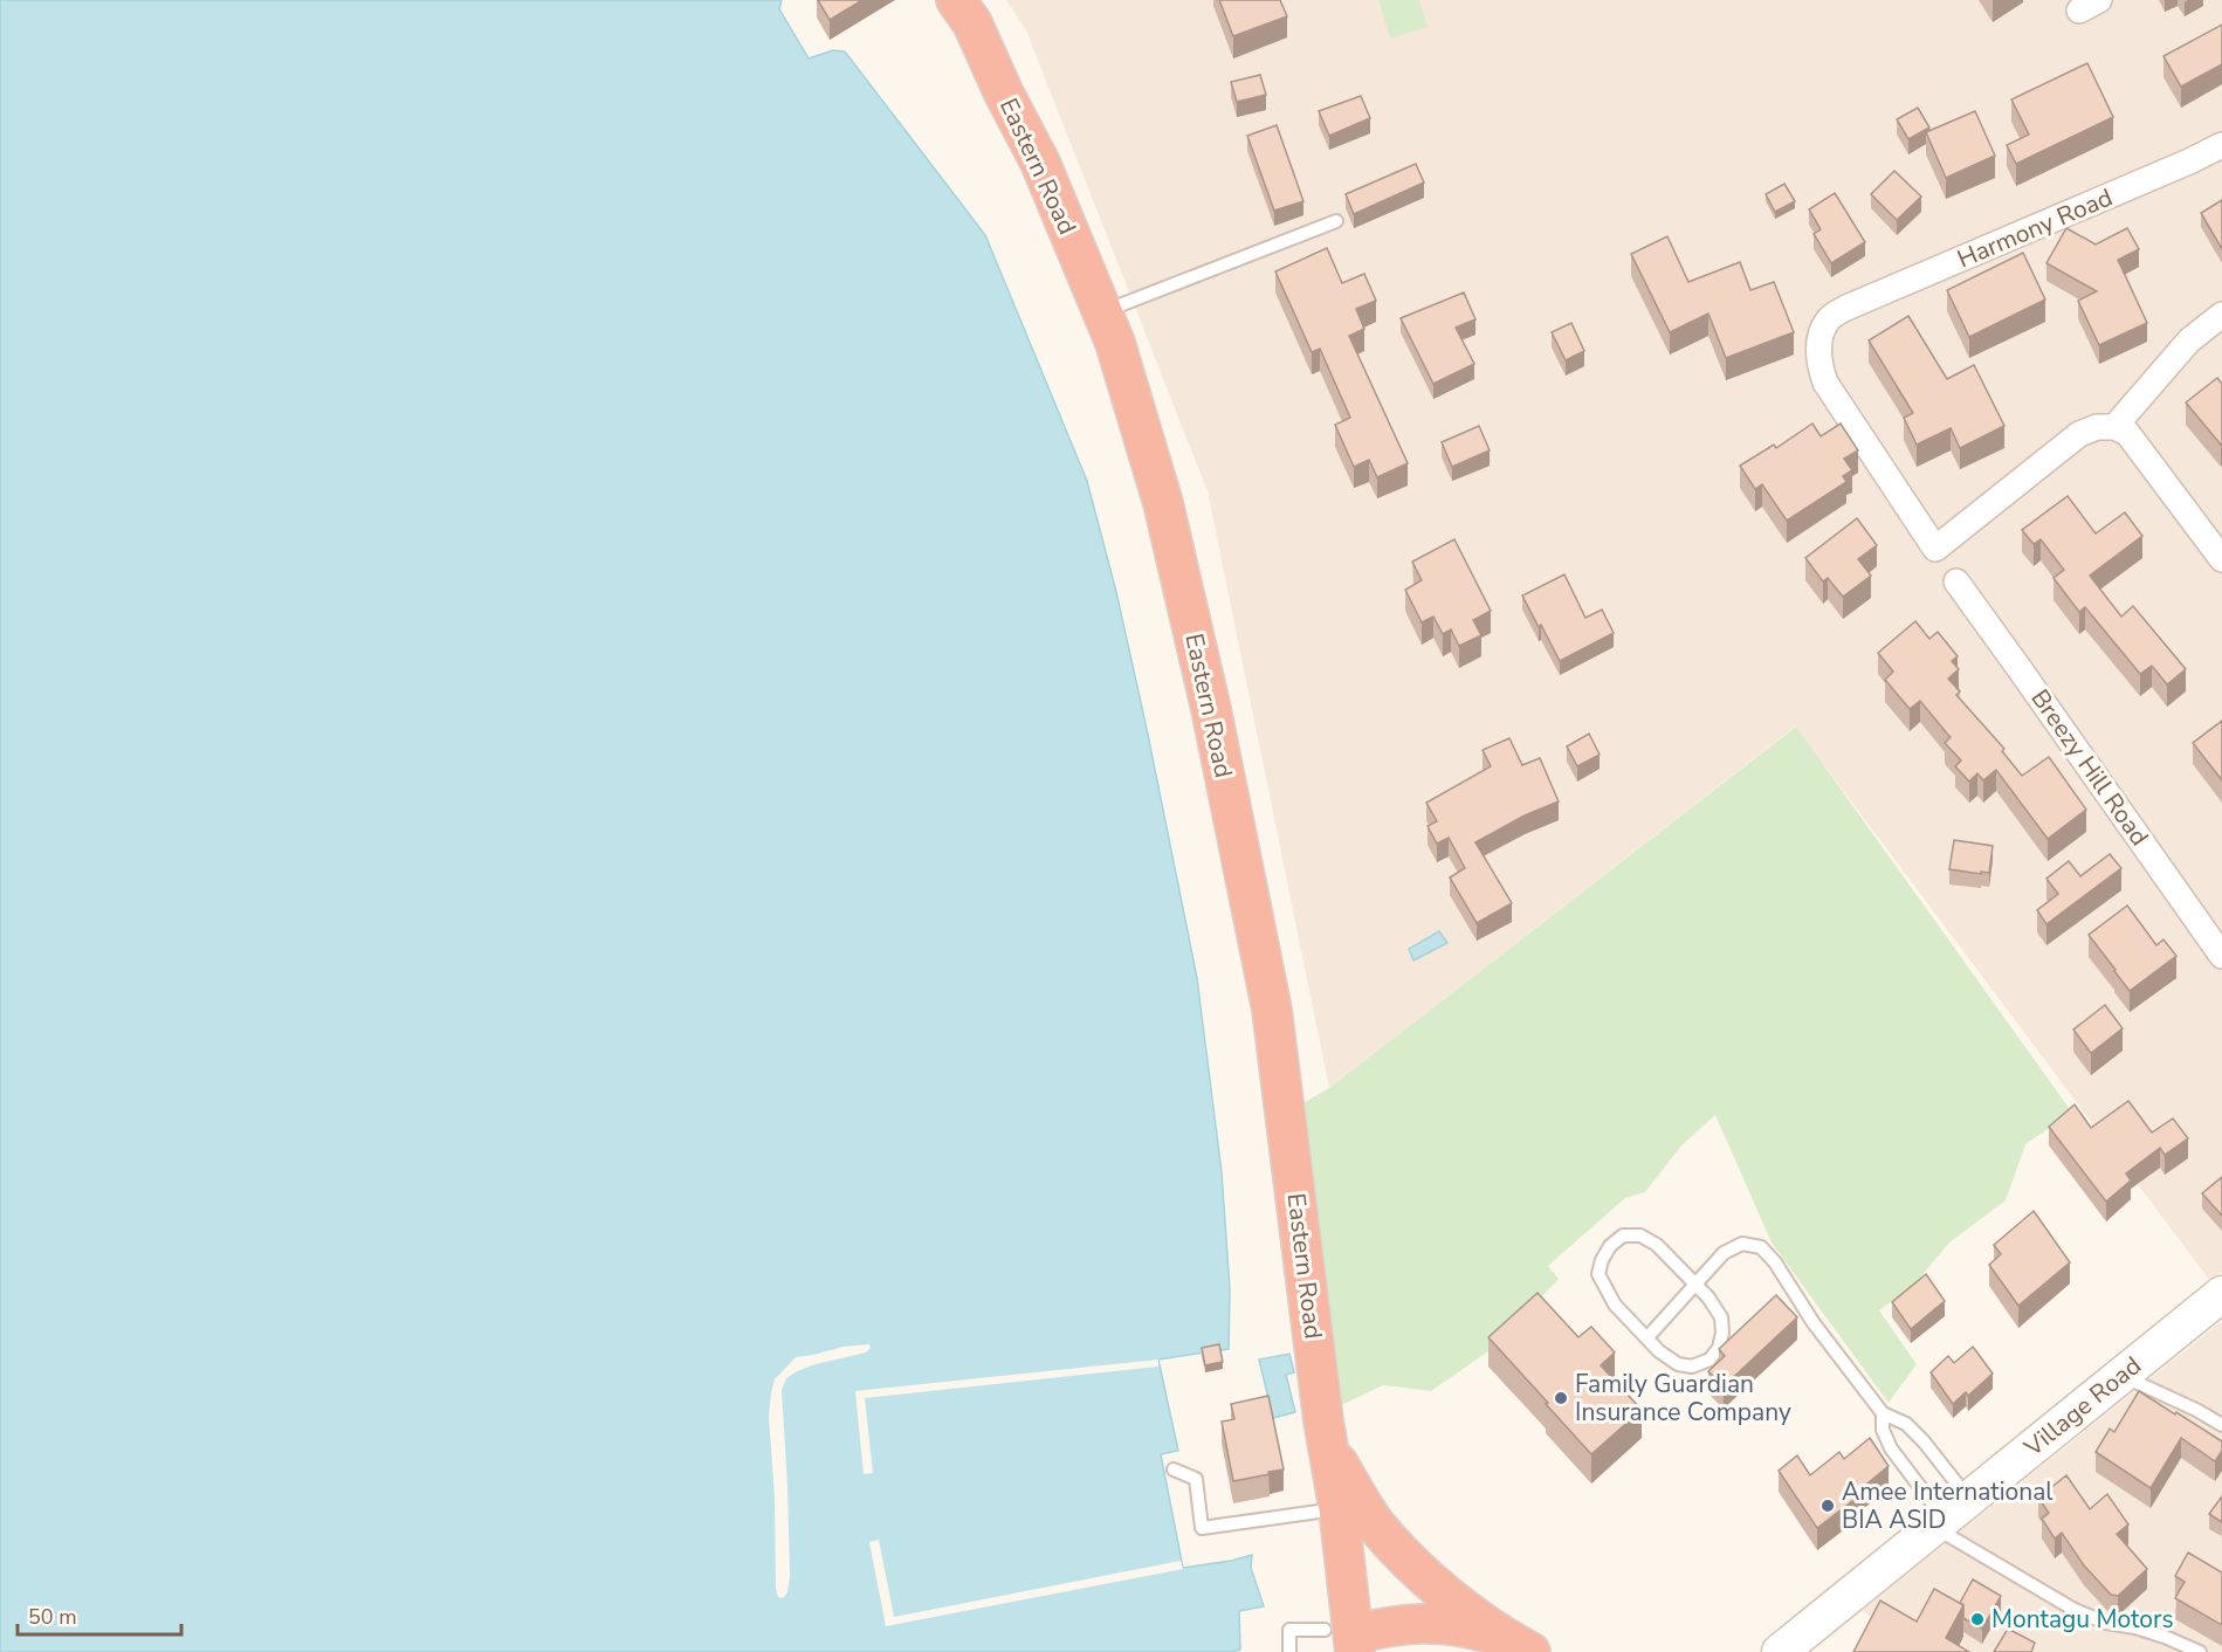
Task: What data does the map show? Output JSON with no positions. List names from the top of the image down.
{
  "streets": {
    "highway": ["Eastern Road"],
    "main road": ["Village Road"],
    "street": ["Harmony Road", "Breezy Hill Road"]
  },
  "places": ["Family Guardian Insurance Company", "Amee International BIA ASID", "Montagu Motors"],
  "scale_bar": "50 m"
}
